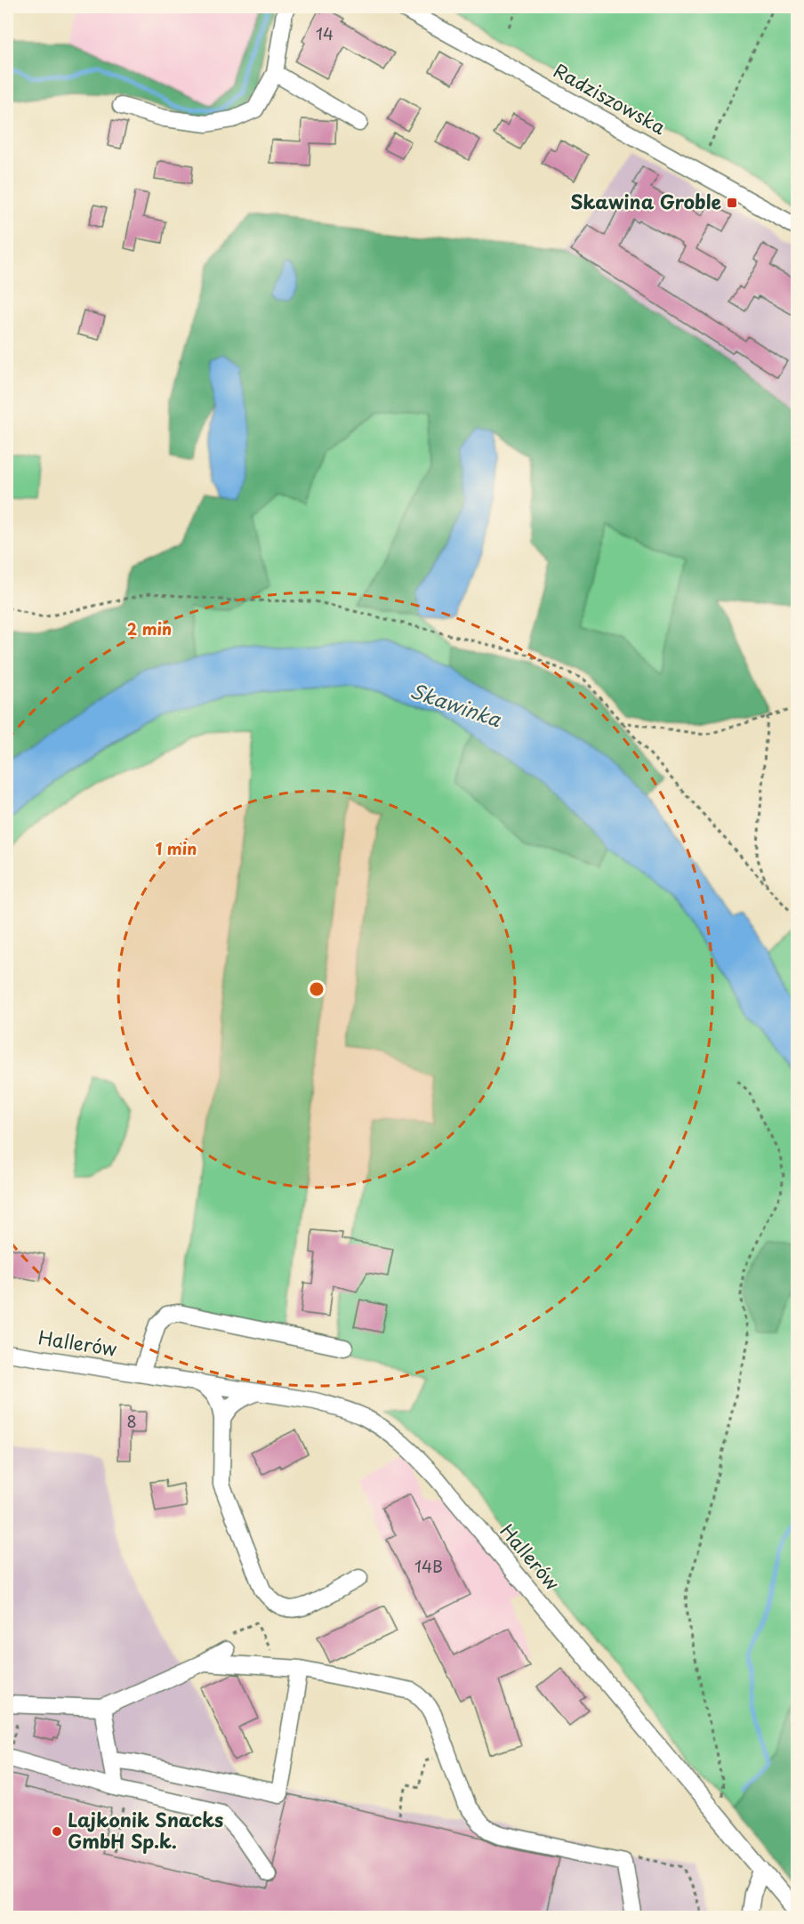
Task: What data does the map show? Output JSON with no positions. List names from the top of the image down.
{
  "streets": {
    "street": ["Radziszowska", "Hallerów"]
  },
  "water": ["Skawinka"],
  "places": {
    "transit": ["Skawina Groble"],
    "other": ["Lajkonik Snacks GmbH Sp.k."]
  },
  "house_numbers": ["14", "8", "14B"],
  "rings": ["2 min", "1 min"]
}
